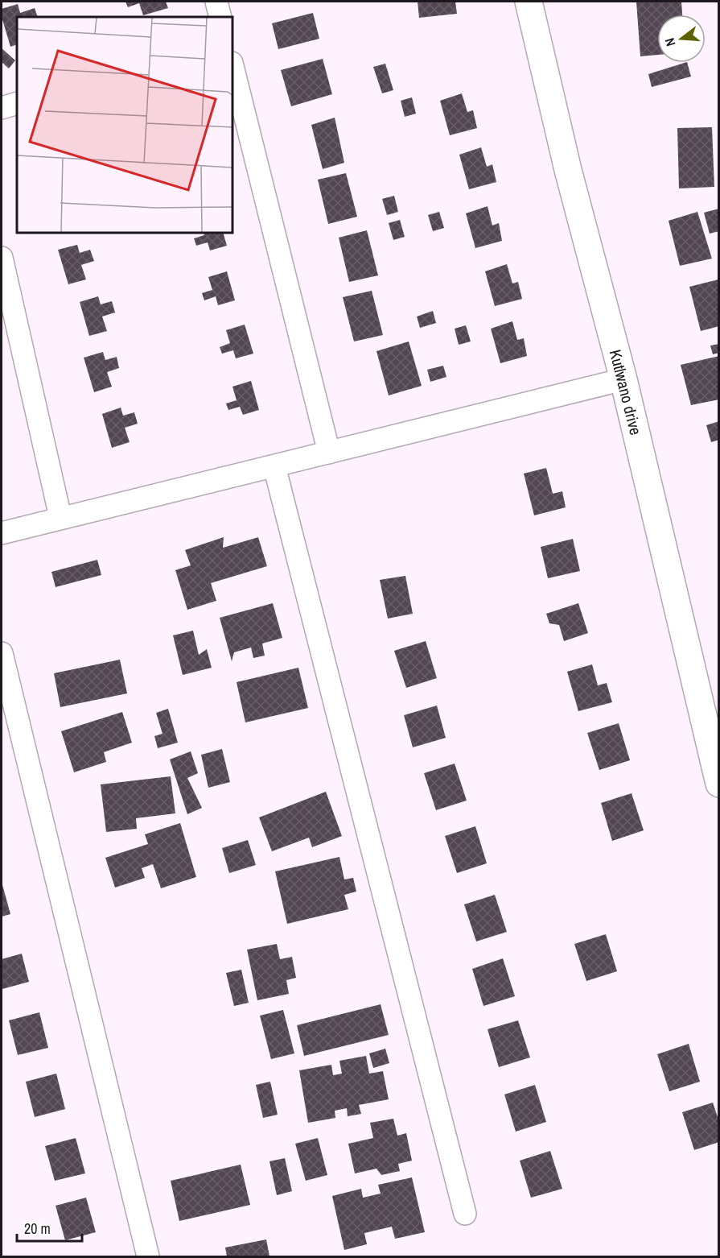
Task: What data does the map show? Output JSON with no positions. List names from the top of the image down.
{
  "streets": {
    "street": ["Kutlwano drive"]
  },
  "scale_bar": "20 m",
  "north": "left"
}
